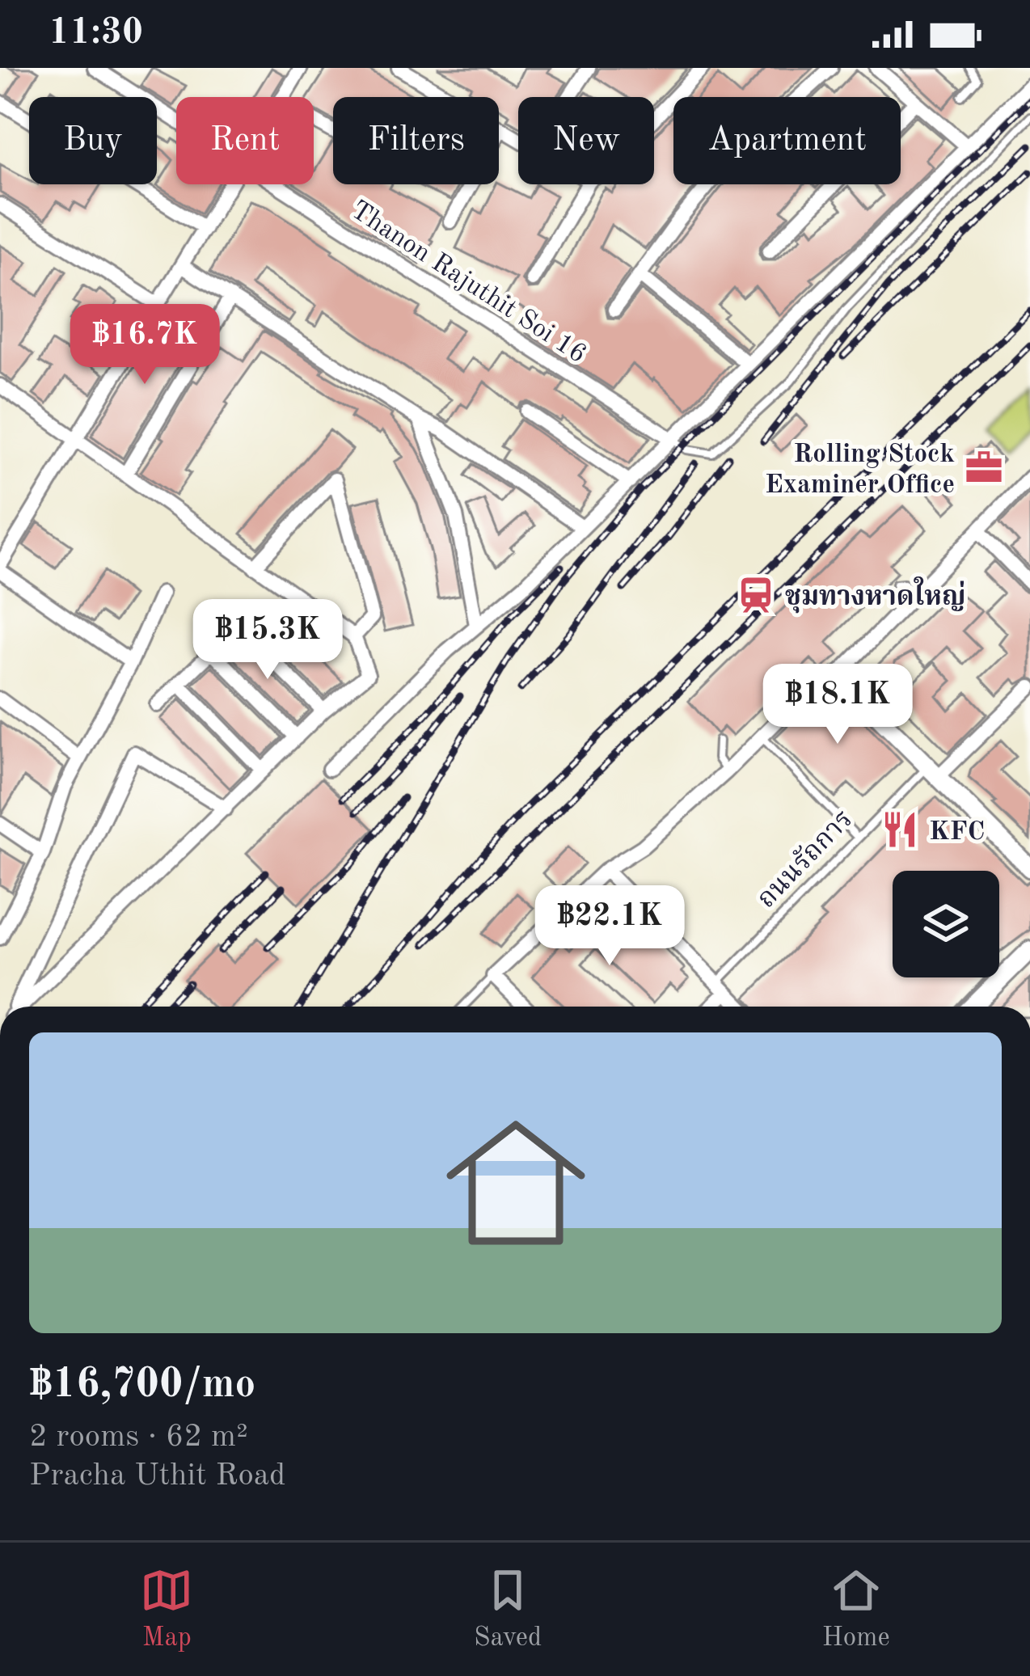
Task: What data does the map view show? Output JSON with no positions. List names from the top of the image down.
{
  "streets": {
    "street": ["Thanon Rajuthit Soi 16", "ถนนรัถการ"]
  },
  "places": {
    "office": ["Rolling Stock Examiner Office"],
    "station": ["ชุมทางหาดใหญ่"],
    "restaurant": ["KFC"]
  },
  "page": {
    "status": "11:30",
    "chip": [
      "Buy",
      "Rent",
      "Filters",
      "New",
      "Apartment"
    ],
    "price": [
      "฿16.7K",
      "฿15.3K",
      "฿18.1K",
      "฿22.1K"
    ],
    "list": [
      {
        "name": "฿16,700/mo",
        "note": "2 rooms · 62 m² · Pracha Uthit Road"
      }
    ],
    "tabs": ["Map", "Saved", "Home"]
  }
}
